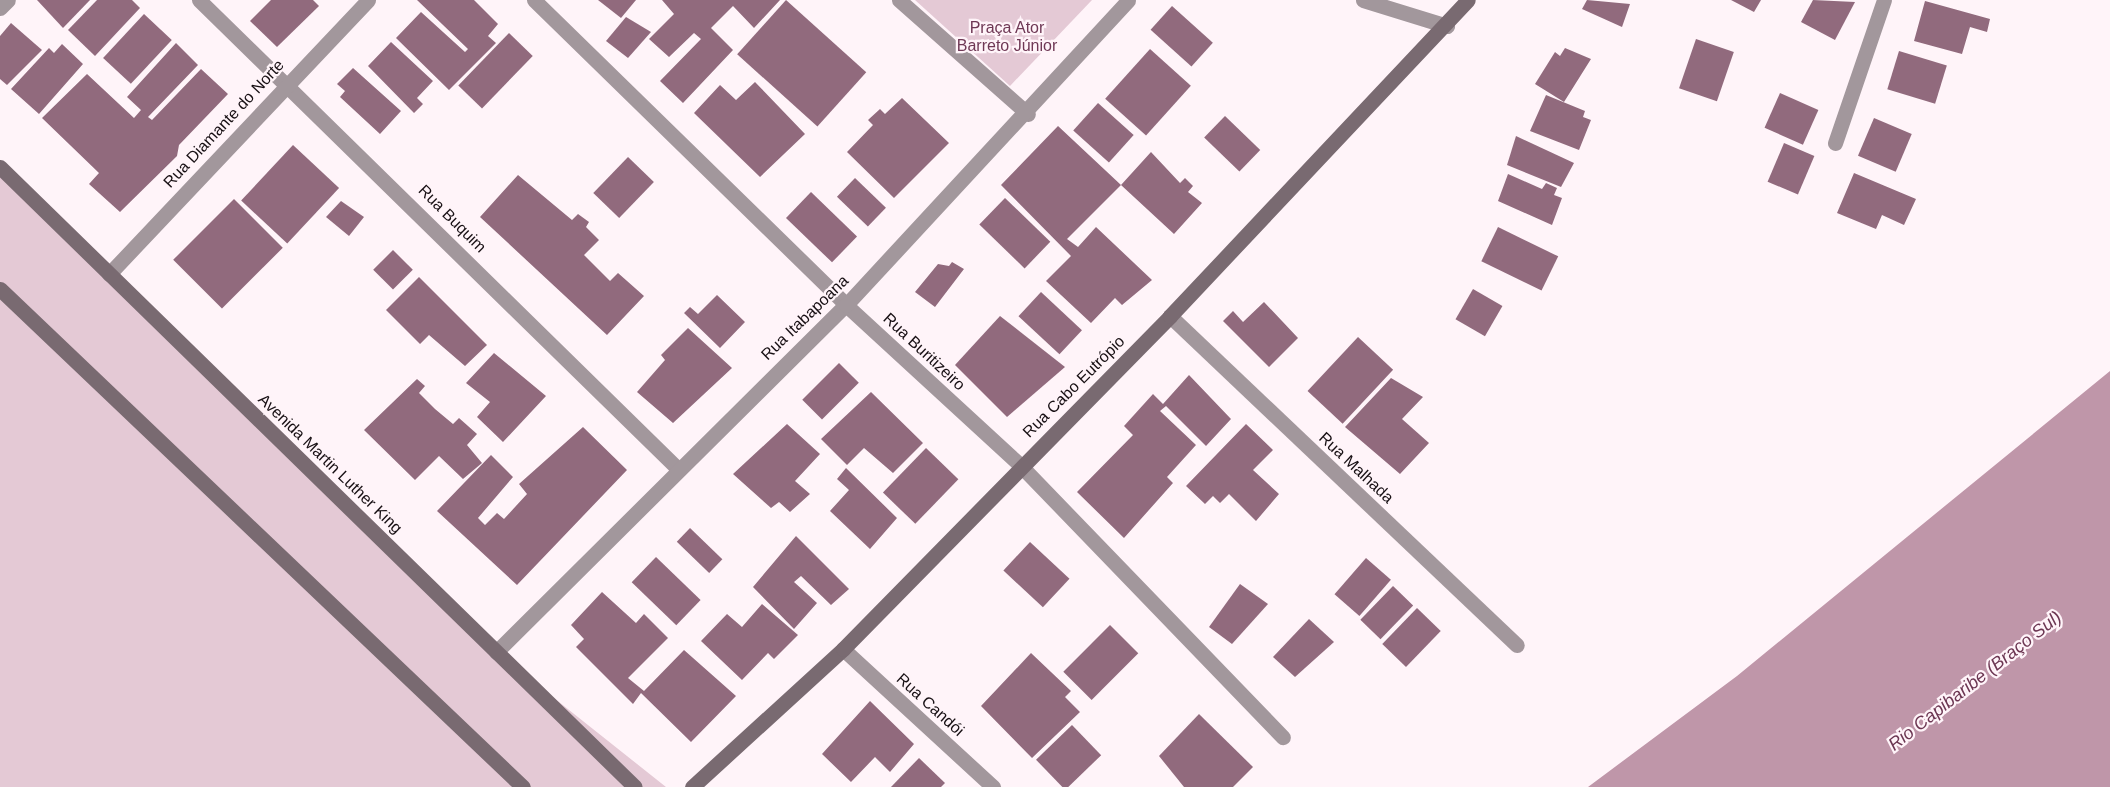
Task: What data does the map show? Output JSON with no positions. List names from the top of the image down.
{
  "streets": {
    "street": [
      "Rua Diamante do Norte",
      "Rua Buquim",
      "Rua Itabapoana",
      "Rua Buritizeiro",
      "Rua Cabo Eutrópio",
      "Avenida Martin Luther King",
      "Rua Malhada",
      "Rua Candói"
    ]
  },
  "crossings": [
    ["Rua Diamante do Norte", "Rua Buquim"],
    ["Rua Diamante do Norte", "Avenida Martin Luther King"],
    ["Rua Buquim", "Rua Itabapoana"],
    ["Rua Itabapoana", "Rua Buritizeiro"],
    ["Rua Itabapoana", "Avenida Martin Luther King"],
    ["Rua Buritizeiro", "Rua Cabo Eutrópio"],
    ["Rua Cabo Eutrópio", "Rua Malhada"],
    ["Rua Cabo Eutrópio", "Rua Candói"]
  ],
  "water": ["Rio Capibaribe (Braço Sul)"],
  "parks": ["Praça Ator Barreto Júnior"]
}
